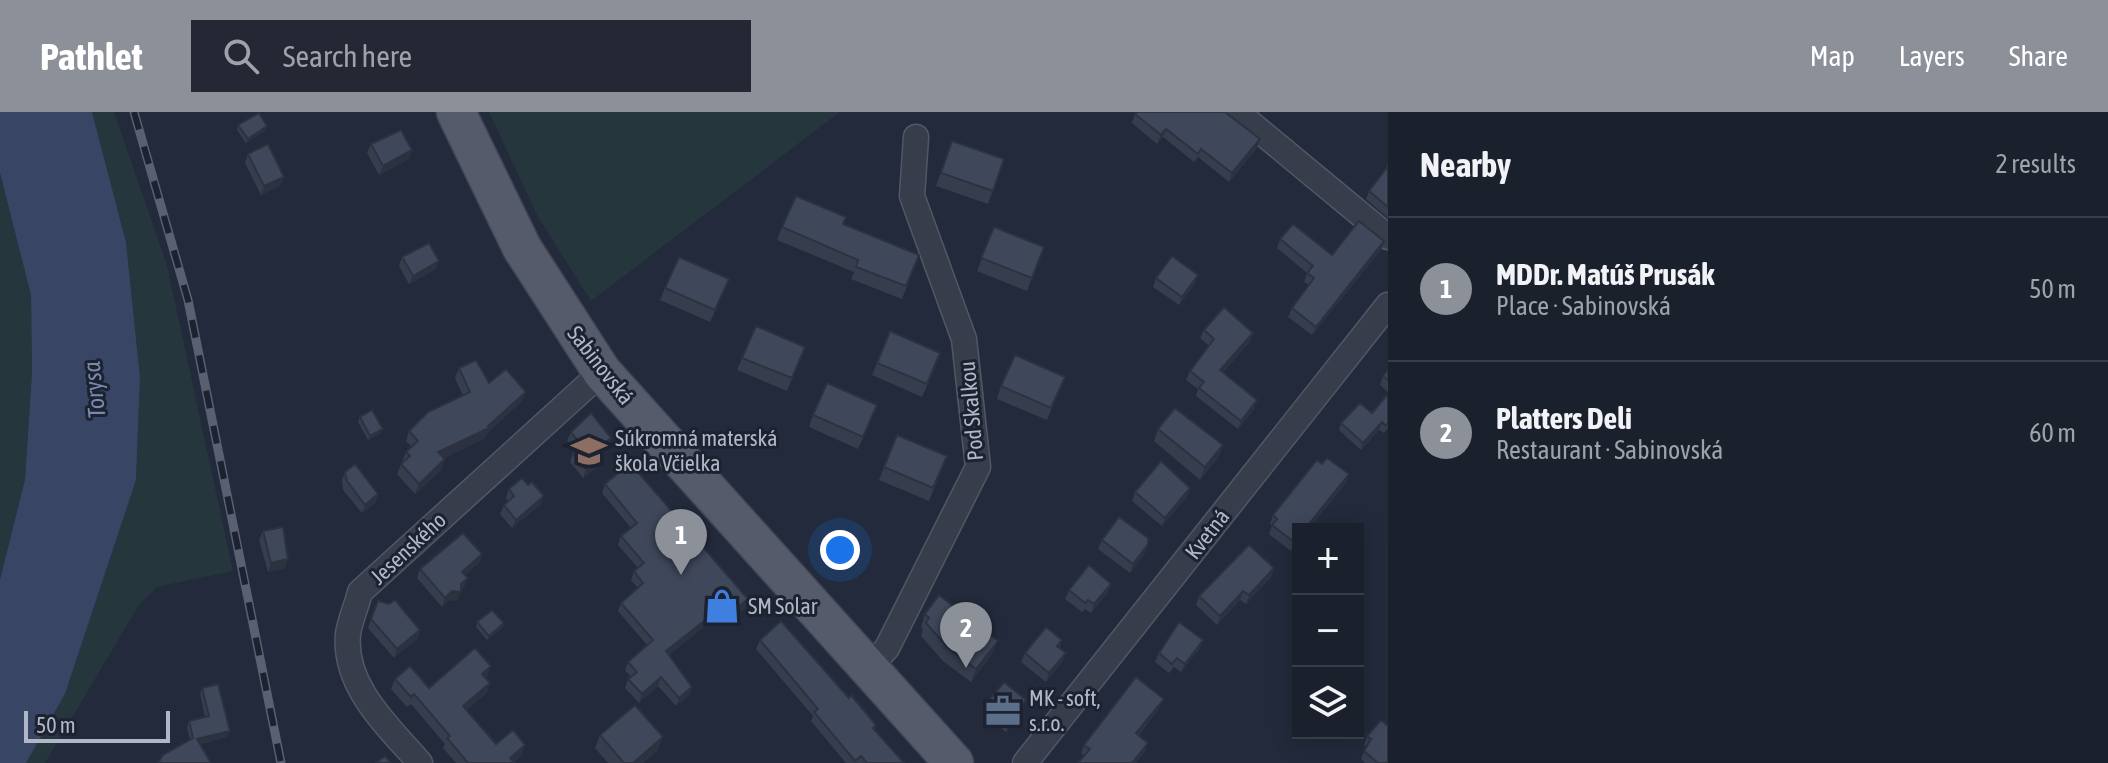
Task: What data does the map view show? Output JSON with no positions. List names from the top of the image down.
{
  "streets": {
    "main road": ["Sabinovská"],
    "street": ["Pod Skalkou", "Kvetná", "Jesenského"]
  },
  "crossings": [
    ["Sabinovská", "Pod Skalkou"],
    ["Sabinovská", "Jesenského"]
  ],
  "water": ["Torysa"],
  "places": {
    "school or university": ["Súkromná materská škola Včielka"],
    "shop": ["SM Solar"],
    "office": ["MK - soft, s.r.o."]
  },
  "scale_bar": "50 m",
  "page": {
    "header": "Pathlet",
    "search": "Search here",
    "nav": ["Map", "Layers", "Share"],
    "heading": ["Nearby", "2 results"],
    "list": [
      {
        "mark": "1",
        "name": "MDDr. Matúš Prusák",
        "note": "Place · Sabinovská",
        "value": "50 m"
      },
      {
        "mark": "2",
        "name": "Platters Deli",
        "note": "Restaurant · Sabinovská",
        "value": "60 m"
      }
    ],
    "pins": ["1", "2"],
    "map_buttons": ["+", "−"],
    "scale": "50 m"
  }
}
